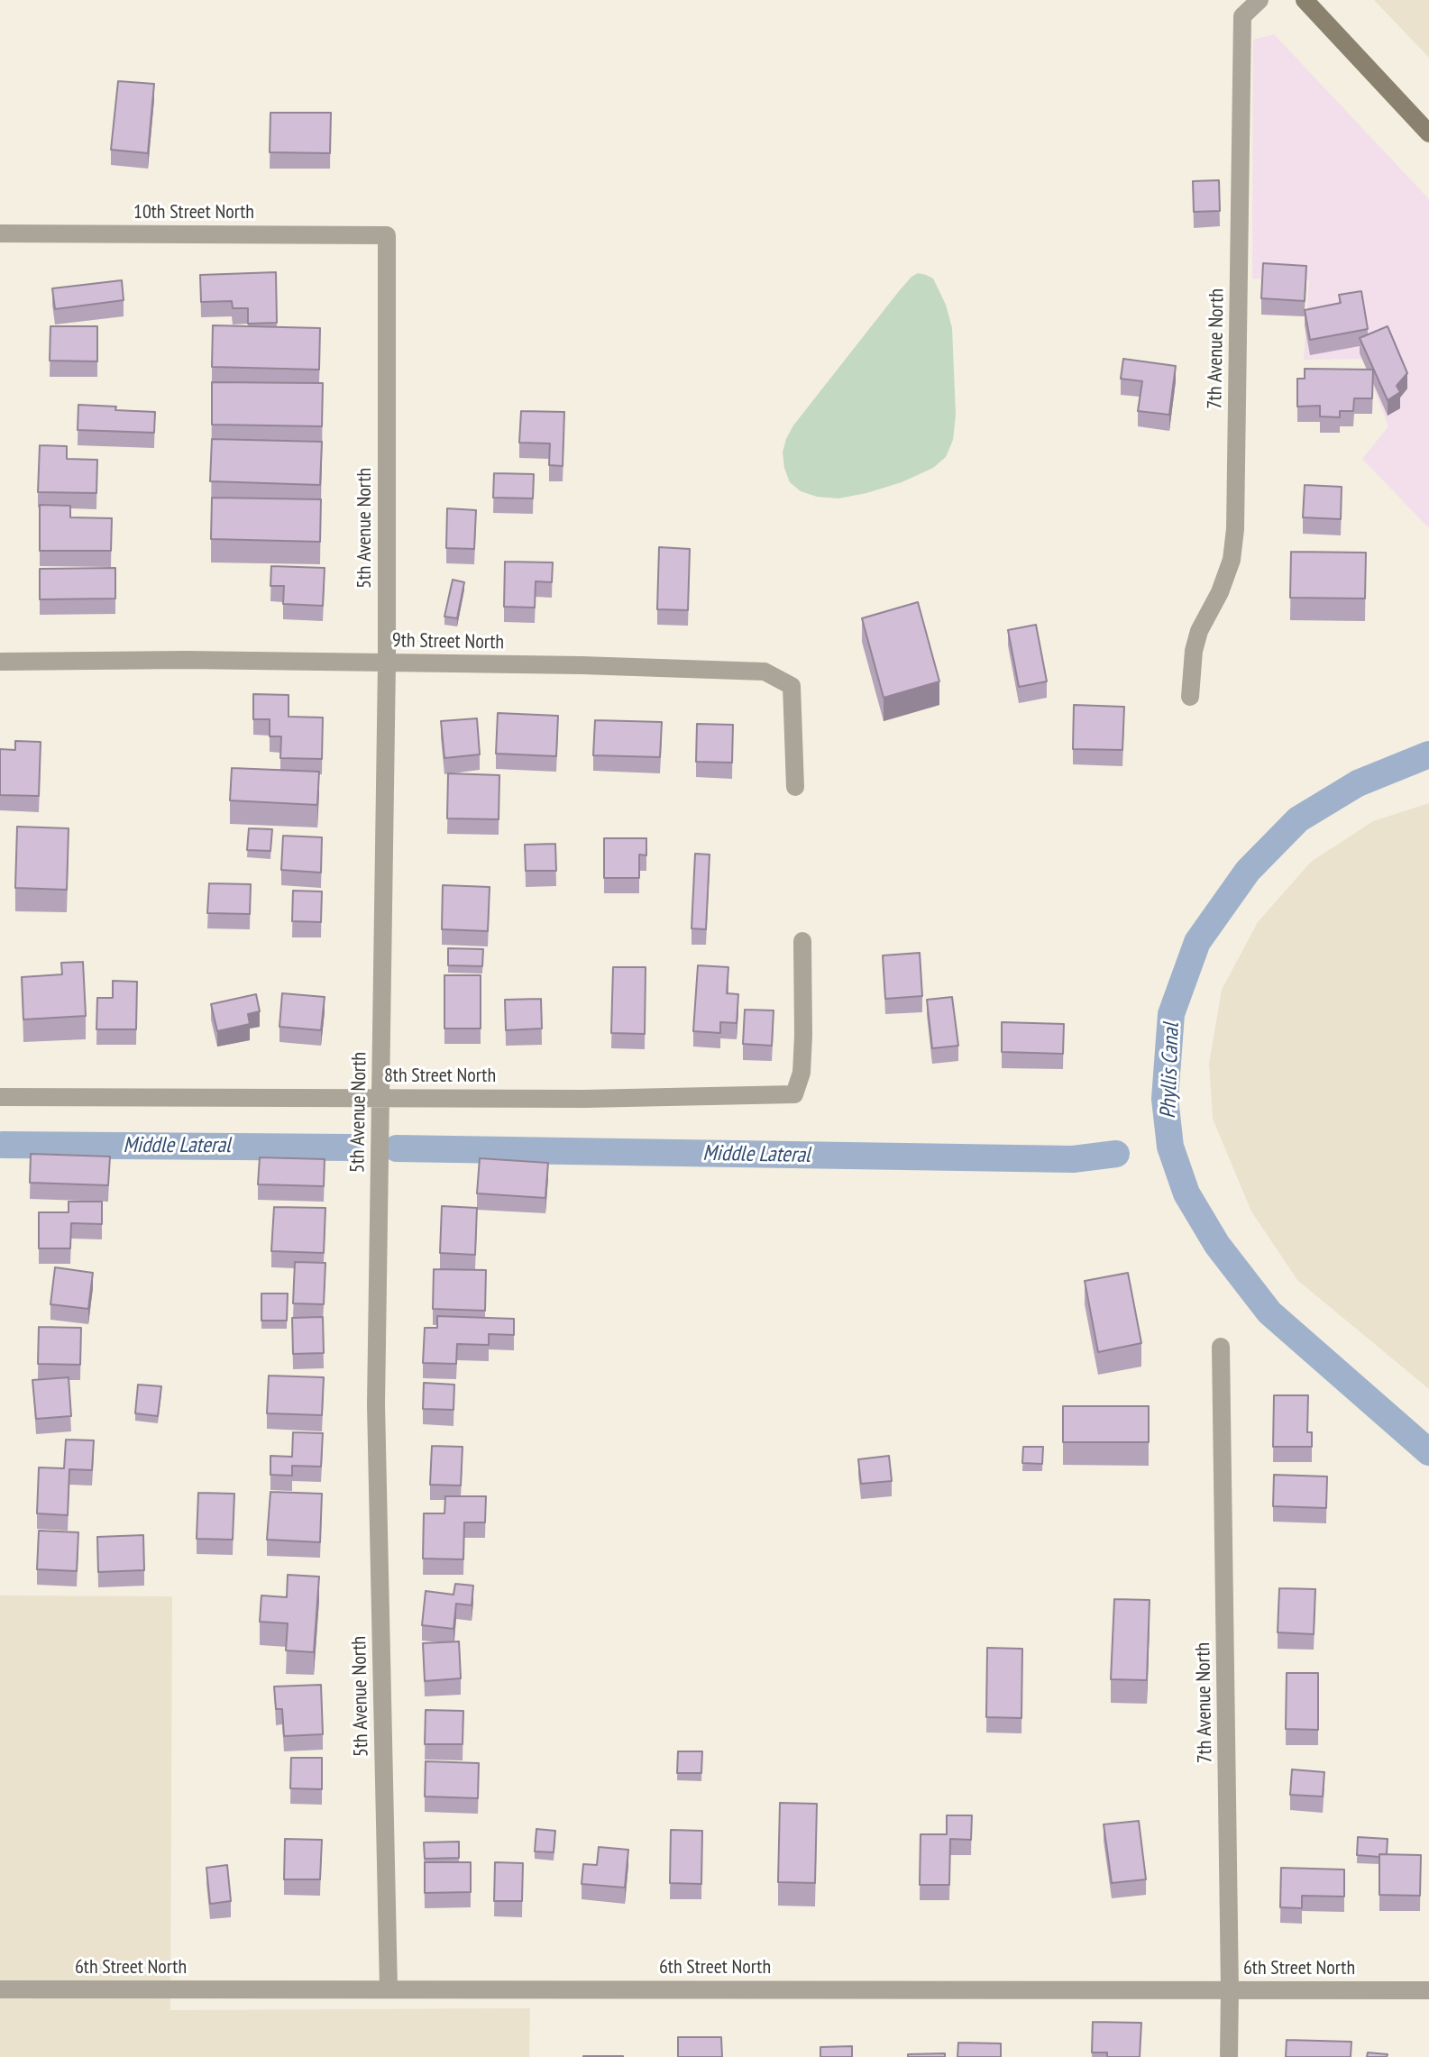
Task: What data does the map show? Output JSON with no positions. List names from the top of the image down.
{
  "streets": {
    "street": [
      "10th Street North",
      "7th Avenue North",
      "5th Avenue North",
      "9th Street North",
      "8th Street North",
      "6th Street North"
    ]
  },
  "crossings": [
    ["10th Street North", "5th Avenue North"],
    ["7th Avenue North", "6th Street North"],
    ["5th Avenue North", "9th Street North"],
    ["5th Avenue North", "8th Street North"],
    ["5th Avenue North", "6th Street North"]
  ],
  "water": ["Phyllis Canal", "Middle Lateral"]
}
